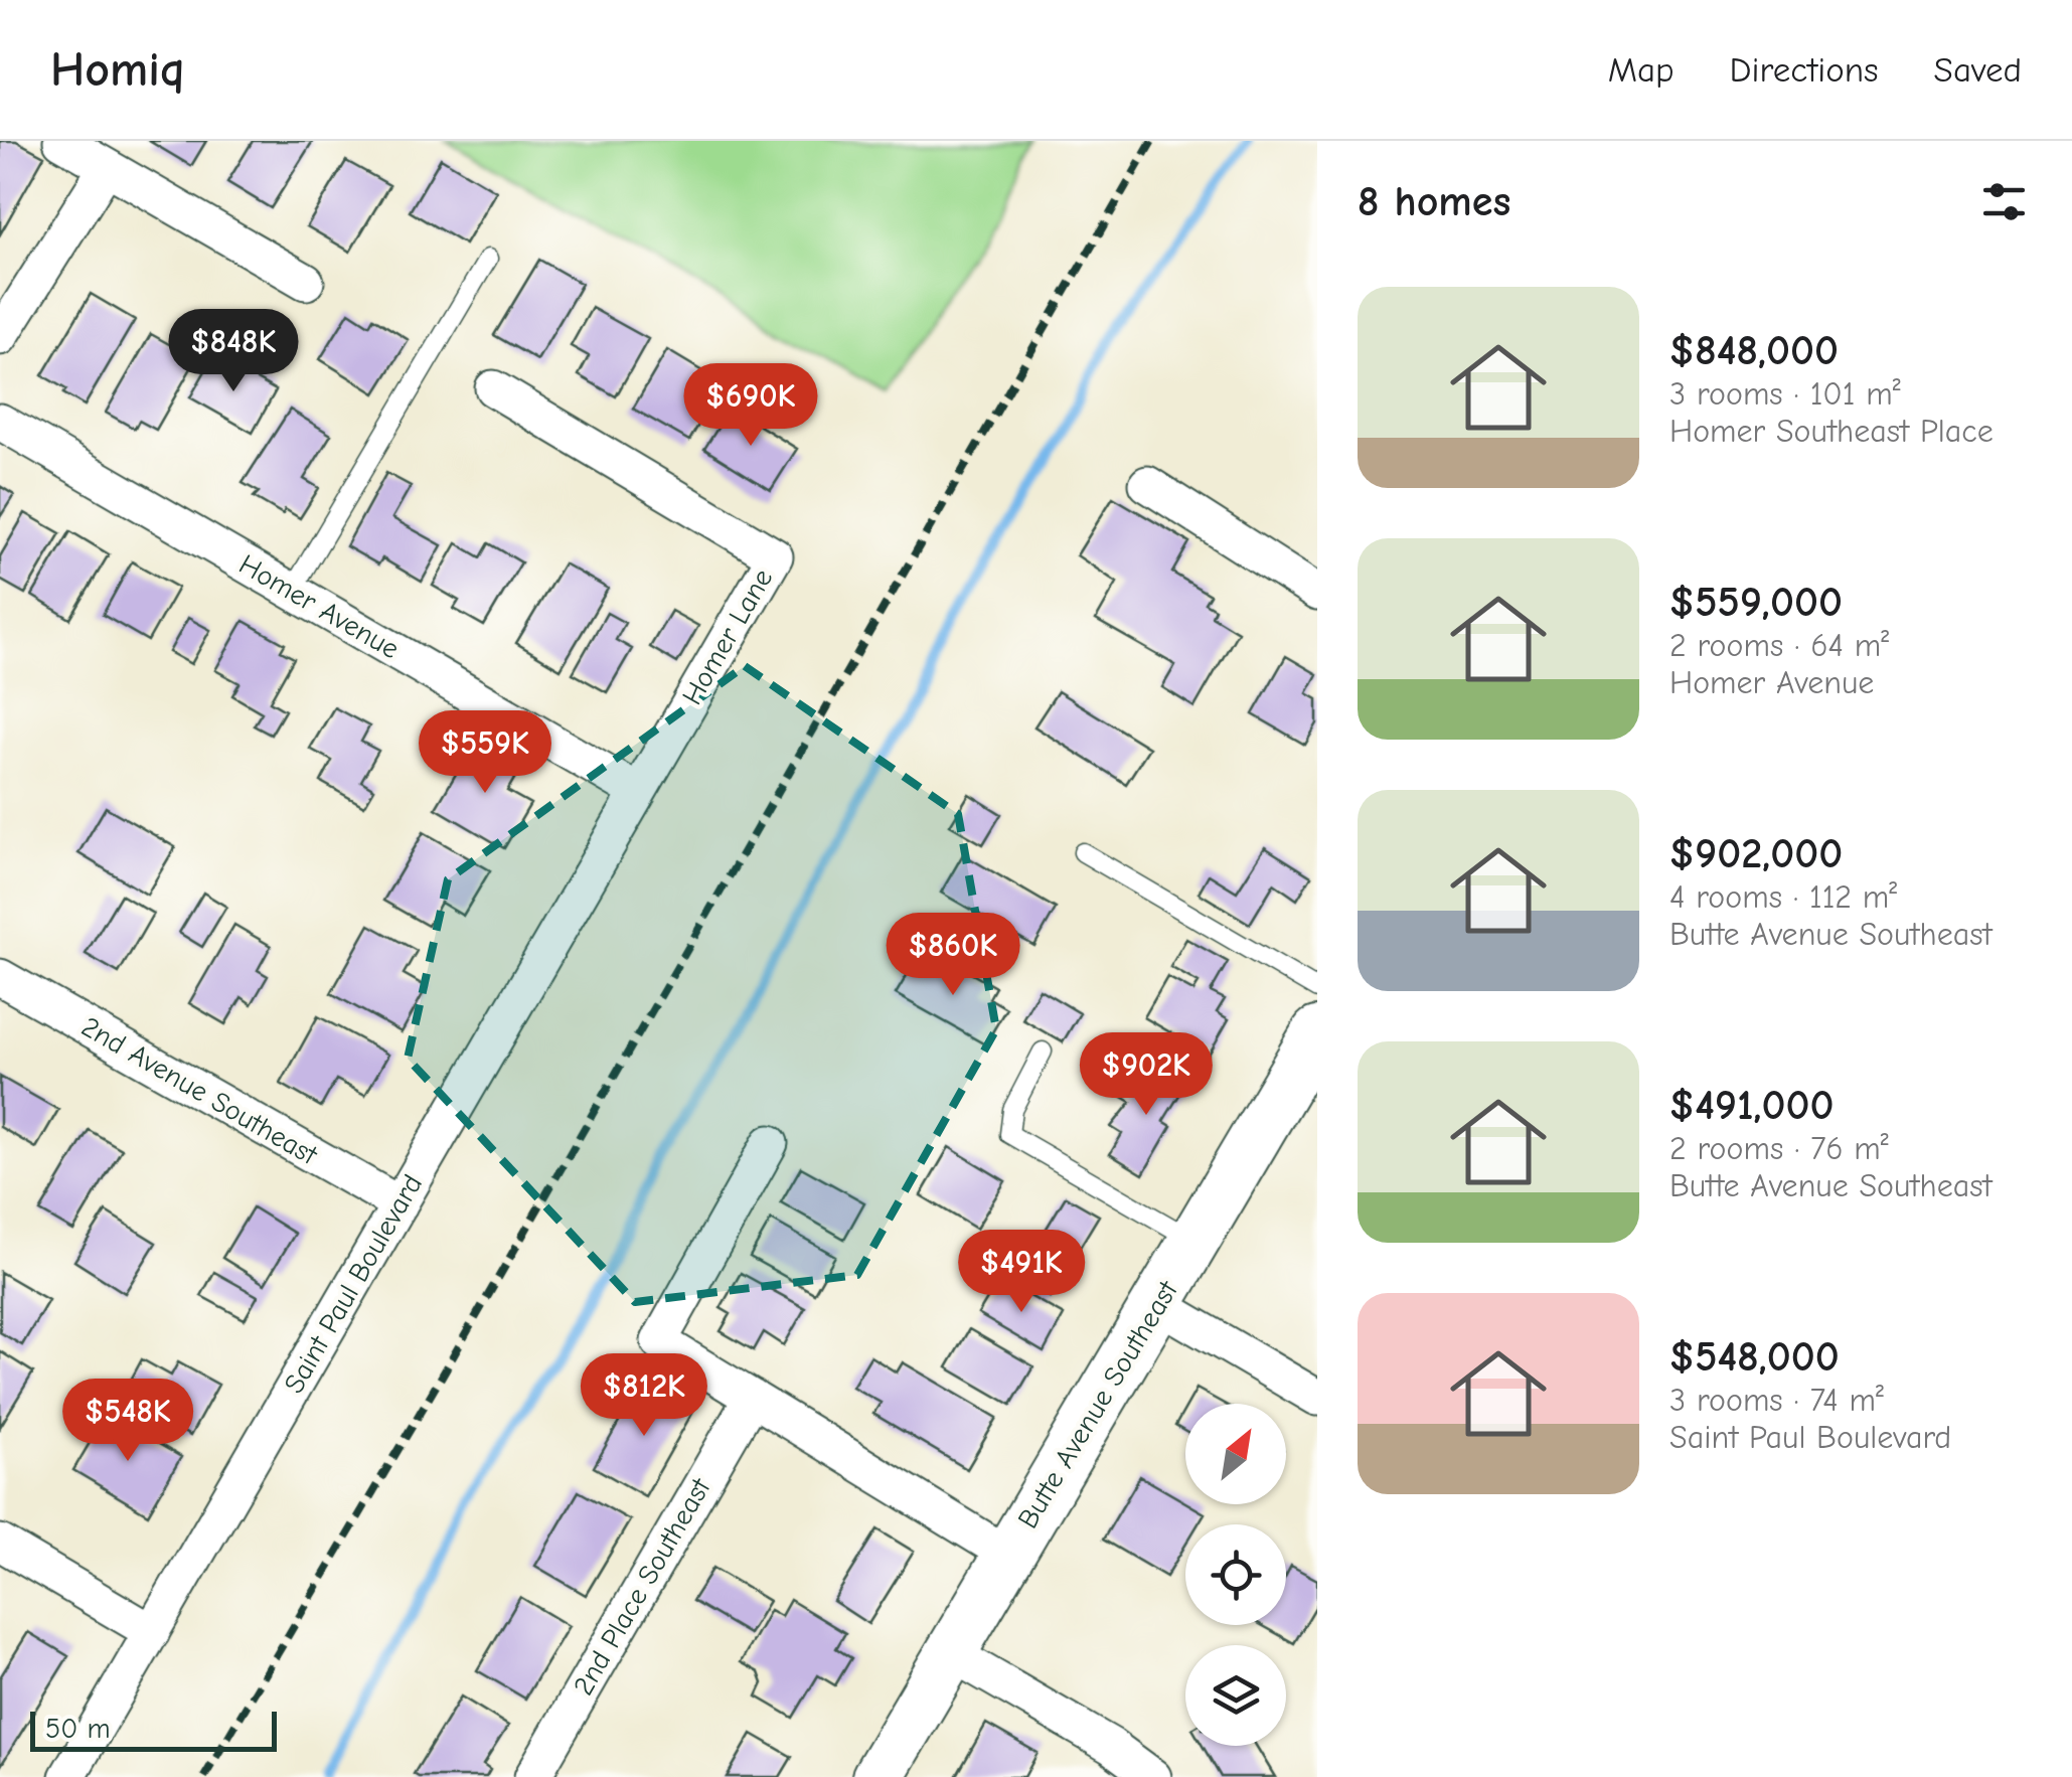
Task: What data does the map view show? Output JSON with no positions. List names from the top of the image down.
{
  "streets": {
    "street": [
      "Homer Avenue",
      "Homer Lane",
      "2nd Avenue Southeast",
      "Saint Paul Boulevard",
      "Butte Avenue Southeast",
      "2nd Place Southeast"
    ]
  },
  "crossings": [
    ["Homer Avenue", "Homer Lane"],
    ["Homer Avenue", "Saint Paul Boulevard"],
    ["Homer Lane", "Saint Paul Boulevard"],
    ["2nd Avenue Southeast", "Saint Paul Boulevard"]
  ],
  "scale_bar": "50 m",
  "north": "top right",
  "page": {
    "header": "Homiq",
    "nav": ["Map", "Directions", "Saved"],
    "heading": "8 homes",
    "list": [
      {
        "name": "$848,000",
        "note": "3 rooms · 101 m² · Homer Southeast Place"
      },
      {
        "name": "$559,000",
        "note": "2 rooms · 64 m² · Homer Avenue"
      },
      {
        "name": "$902,000",
        "note": "4 rooms · 112 m² · Butte Avenue Southeast"
      },
      {
        "name": "$491,000",
        "note": "2 rooms · 76 m² · Butte Avenue Southeast"
      },
      {
        "name": "$548,000",
        "note": "3 rooms · 74 m² · Saint Paul Boulevard"
      }
    ],
    "price": [
      "$848K",
      "$690K",
      "$559K",
      "$860K",
      "$902K",
      "$491K",
      "$812K",
      "$548K"
    ],
    "scale": "50 m"
  }
}
